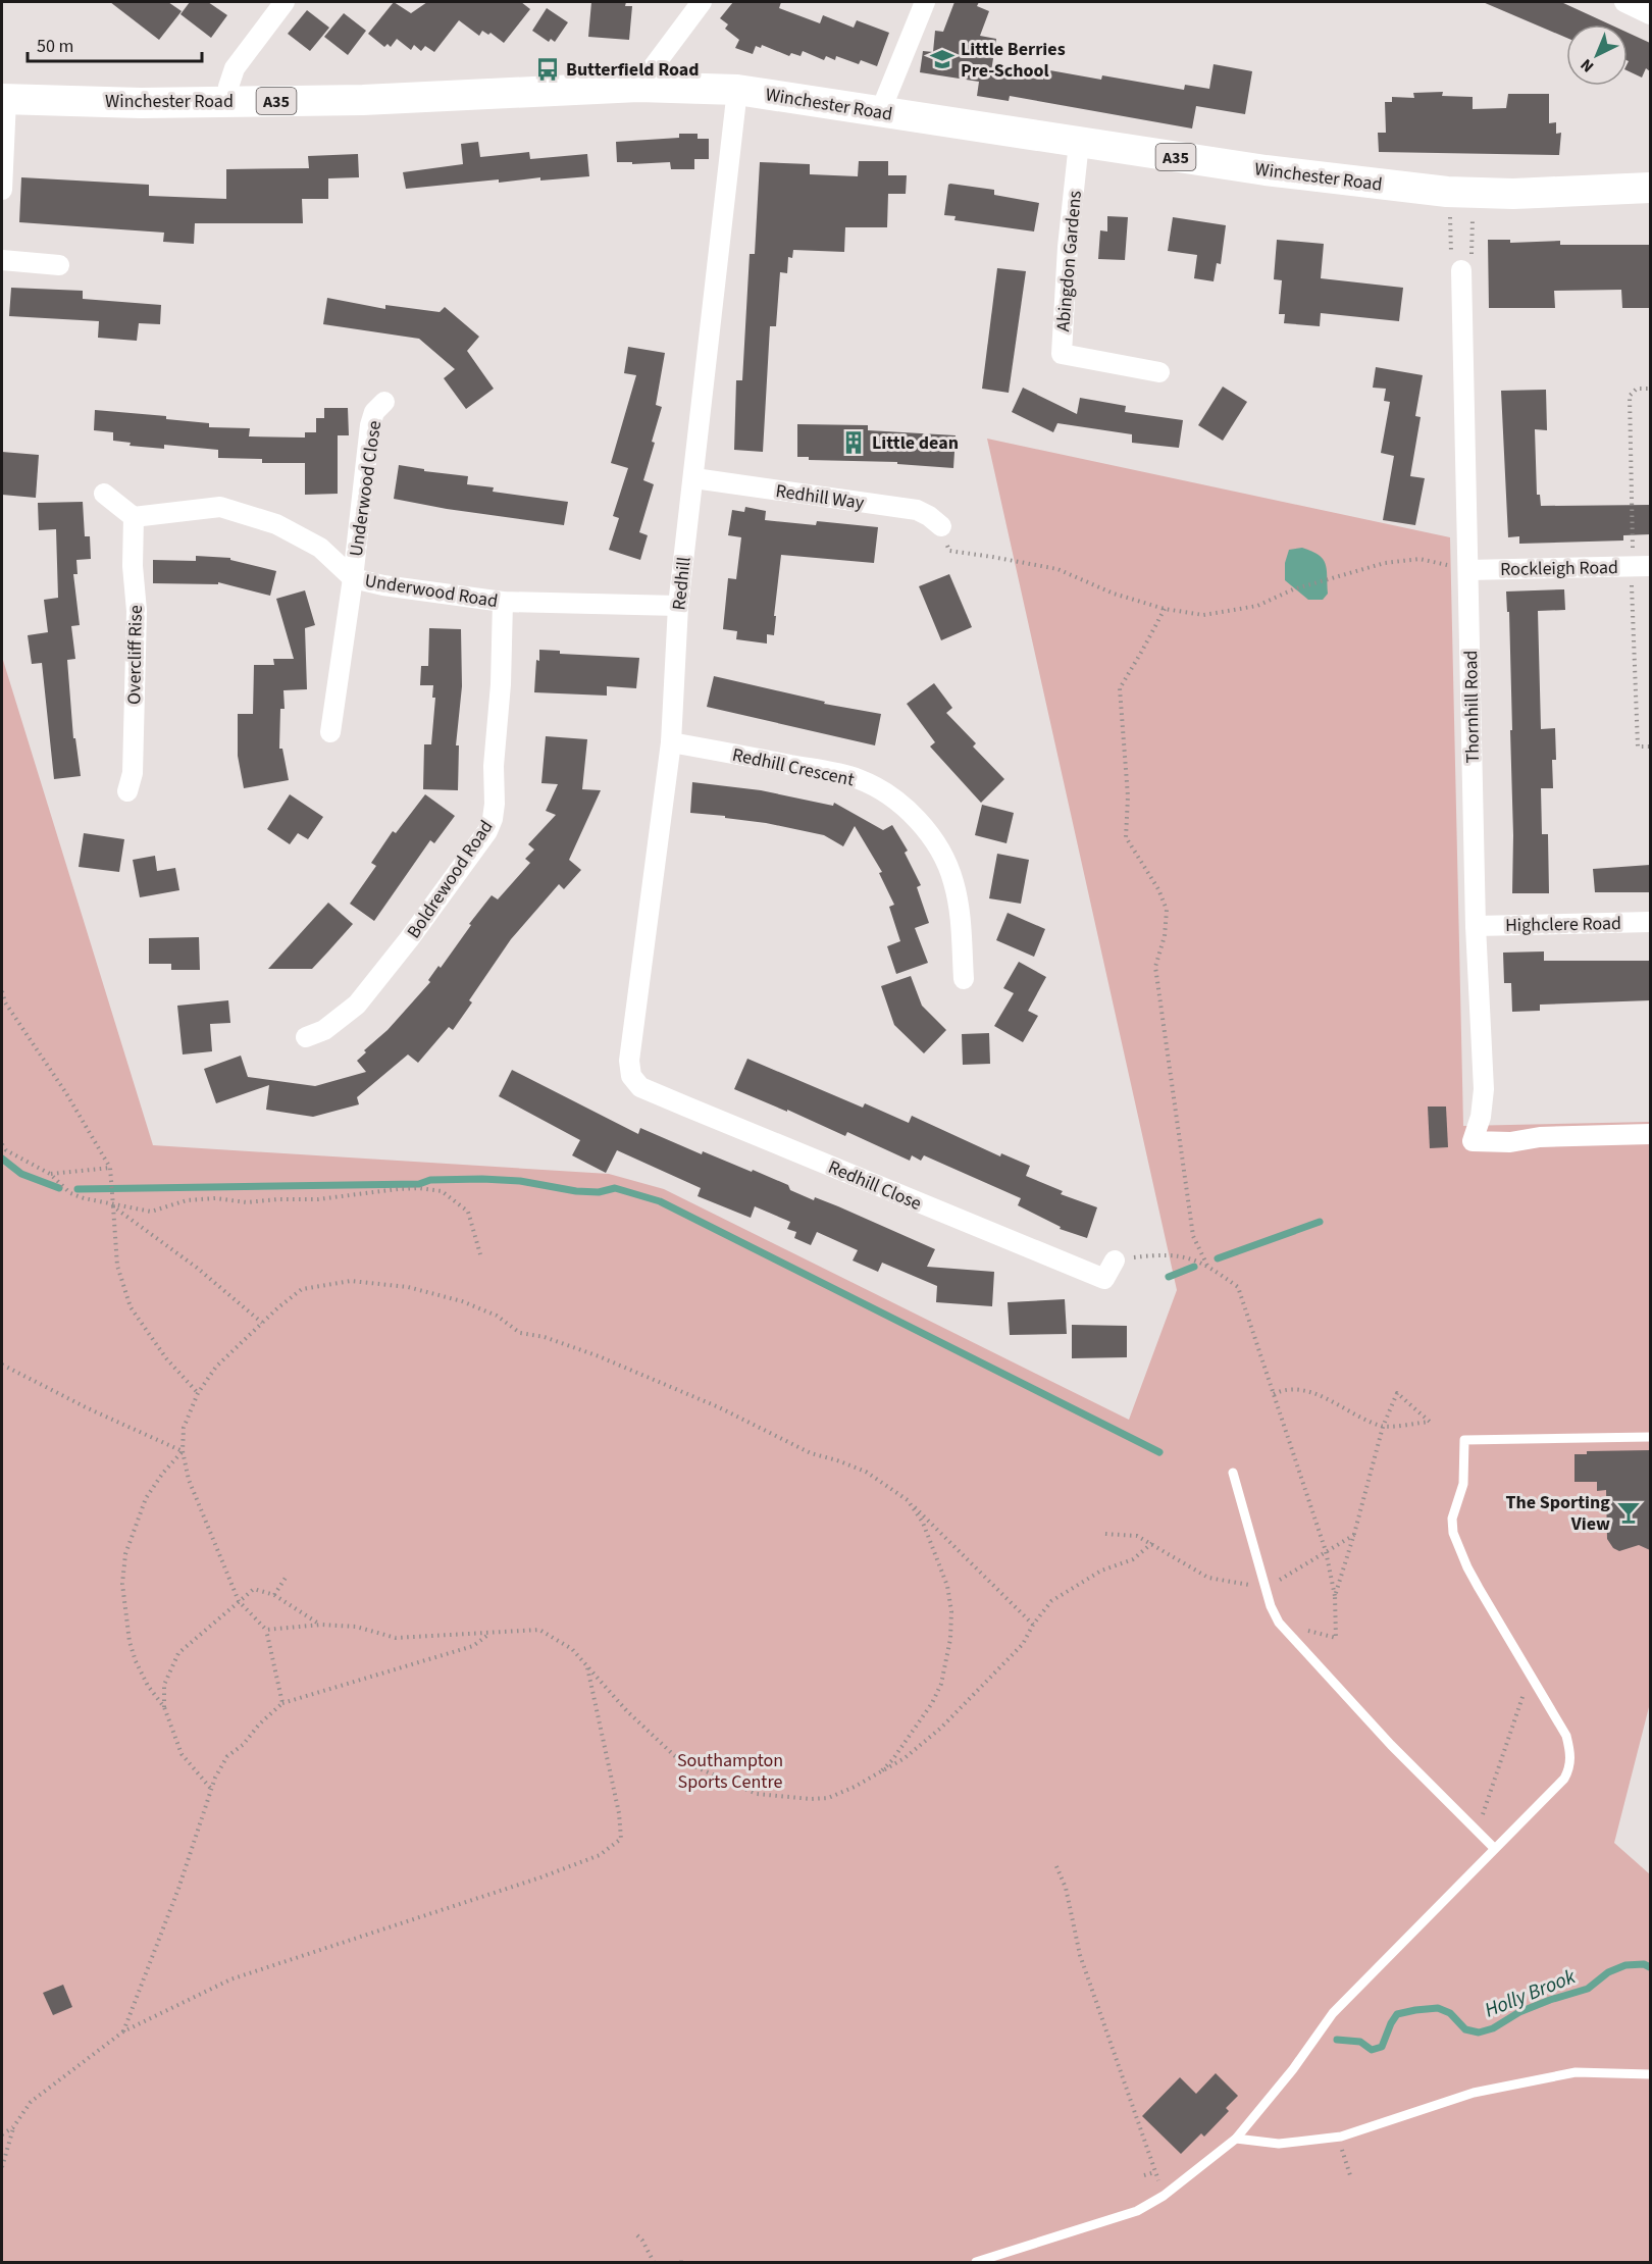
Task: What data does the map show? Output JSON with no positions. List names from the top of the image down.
{
  "streets": {
    "main road": ["Winchester Road", "A35"],
    "street": [
      "Abingdon Gardens",
      "Underwood Close",
      "Redhill Way",
      "Rockleigh Road",
      "Redhill",
      "Underwood Road",
      "Overcliff Rise",
      "Thornhill Road",
      "Redhill Crescent",
      "Boldrewood Road",
      "Highclere Road",
      "Redhill Close"
    ]
  },
  "crossings": [
    ["Winchester Road", "Abingdon Gardens"],
    ["Winchester Road", "Redhill"],
    ["Underwood Close", "Underwood Road"],
    ["Redhill Way", "Redhill"],
    ["Rockleigh Road", "Thornhill Road"],
    ["Redhill", "Underwood Road"],
    ["Redhill", "Redhill Crescent"],
    ["Redhill", "Redhill Close"],
    ["Underwood Road", "Overcliff Rise"],
    ["Underwood Road", "Boldrewood Road"],
    ["Thornhill Road", "Highclere Road"]
  ],
  "water": ["Holly Brook"],
  "parks": ["Southampton Sports Centre"],
  "places": {
    "school or university": ["Little Berries Pre-School"],
    "bus stop": ["Butterfield Road"],
    "building": ["Little dean"],
    "bar": ["The Sporting View"]
  },
  "scale_bar": "50 m",
  "north": "bottom left"
}
